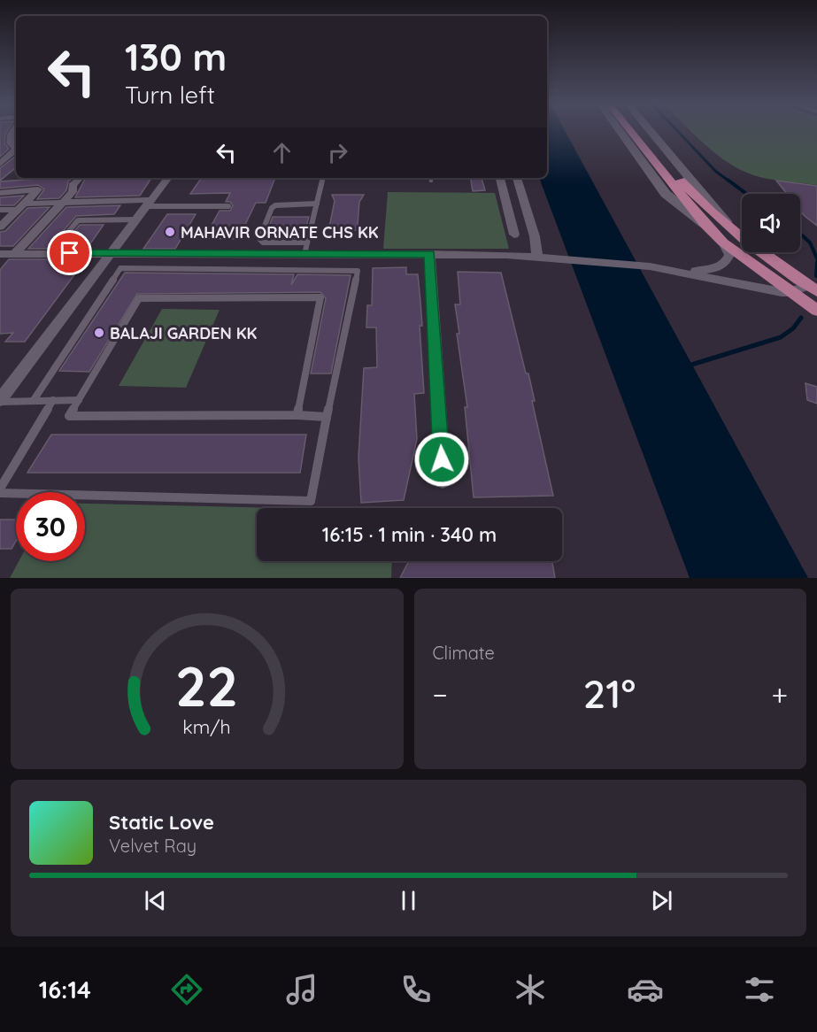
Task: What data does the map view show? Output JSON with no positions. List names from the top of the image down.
{
  "places": ["MAHAVIR ORNATE CHS KK", "BALAJI GARDEN KK"],
  "page": {
    "turn": ["130 m", "Turn left"],
    "limit": "30",
    "trip": "16:15 · 1 min · 340 m",
    "tile": "Climate",
    "heat": ["−", "21°", "+"],
    "song": ["Static Love", "Velvet Ray"],
    "tabs": "16:14",
    "gauge": ["22", "km/h"]
  }
}
